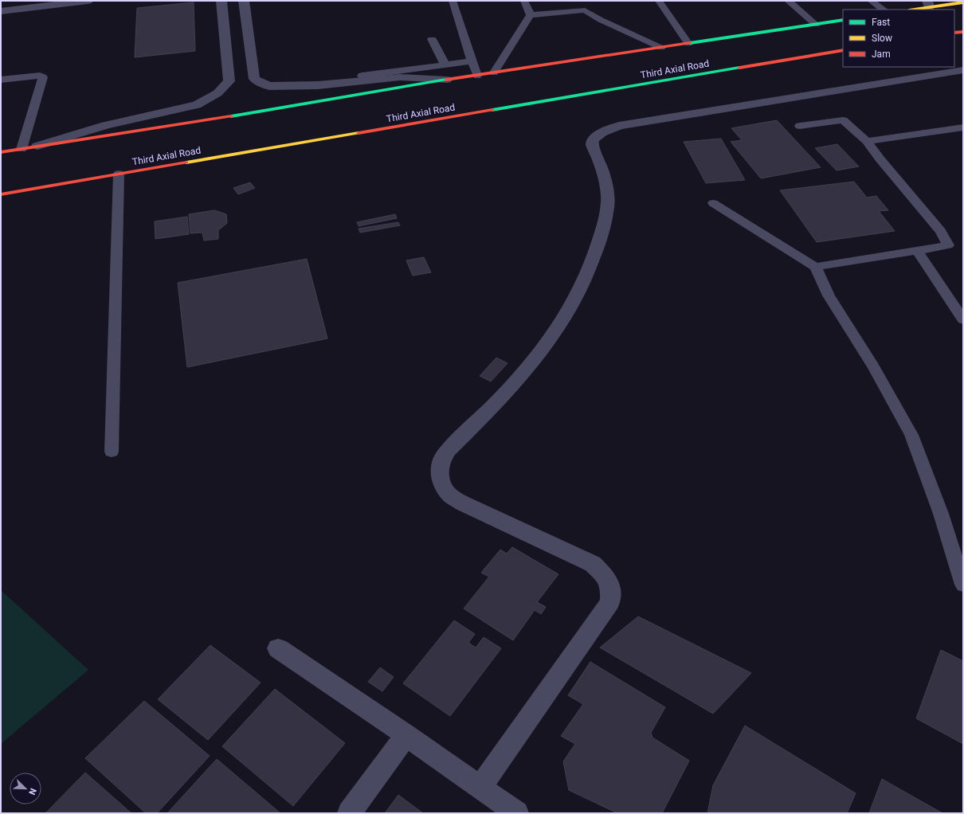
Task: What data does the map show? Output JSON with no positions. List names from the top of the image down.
{
  "streets": {
    "highway": ["Third Axial Road"]
  },
  "legend": ["Fast", "Slow", "Jam"],
  "north": "bottom right"
}
